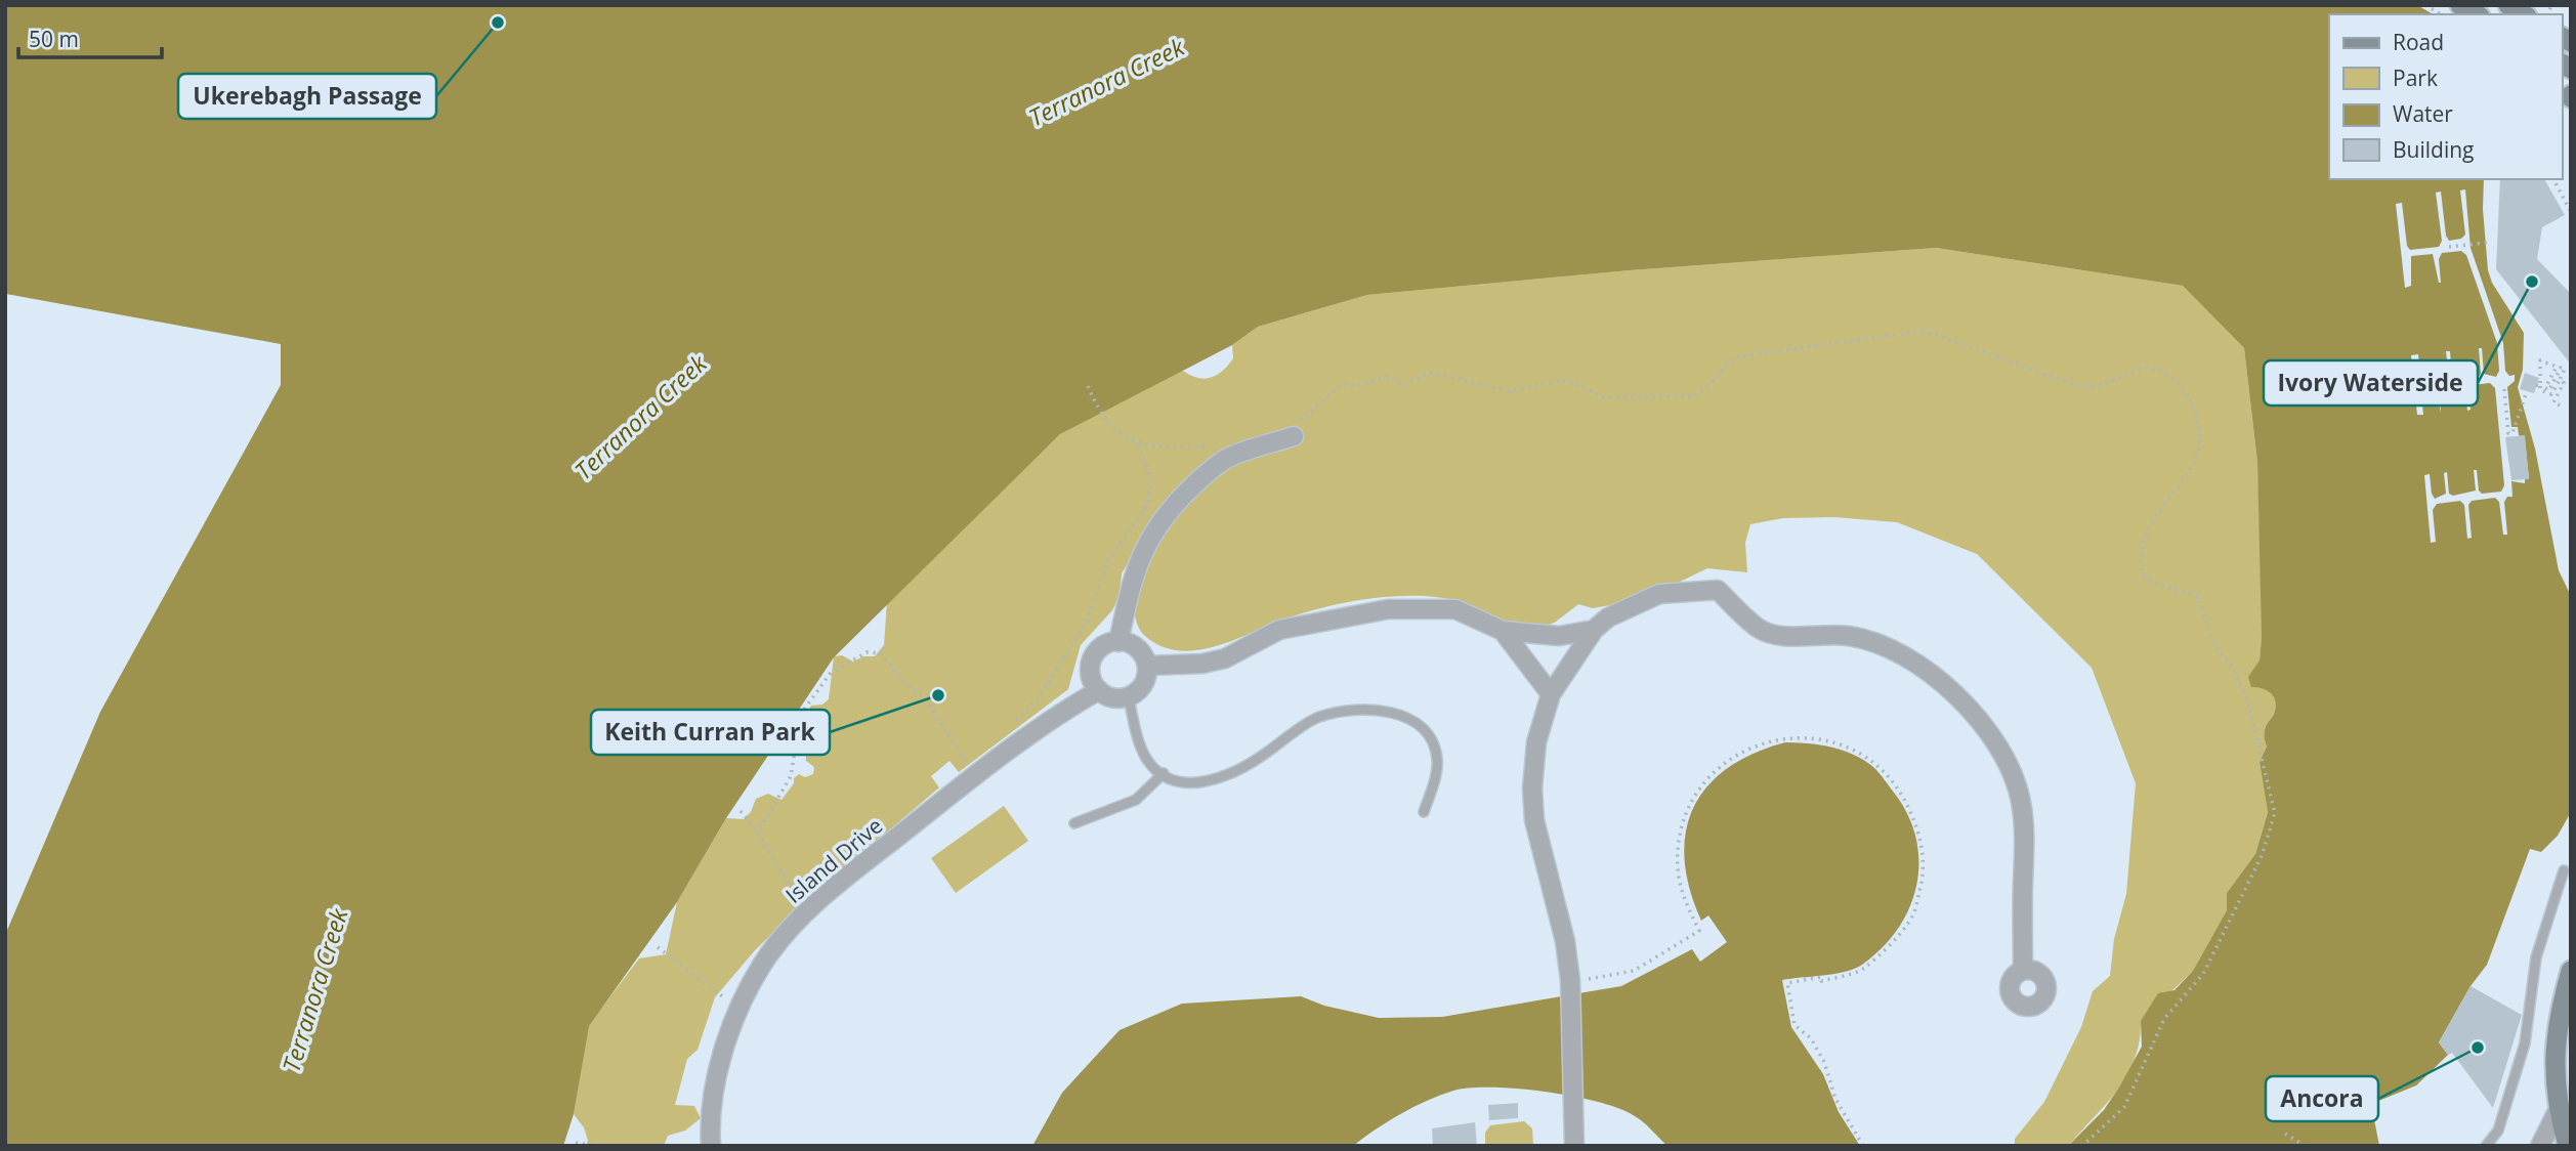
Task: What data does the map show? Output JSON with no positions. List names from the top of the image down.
{
  "streets": {
    "street": ["Island Drive"]
  },
  "water": ["Terranora Creek"],
  "places": [
    "Ukerebagh Passage",
    "Ivory Waterside",
    "Keith Curran Park",
    "Ancora"
  ],
  "legend": [
    "Road",
    "Park",
    "Water",
    "Building"
  ],
  "scale_bar": "50 m"
}
